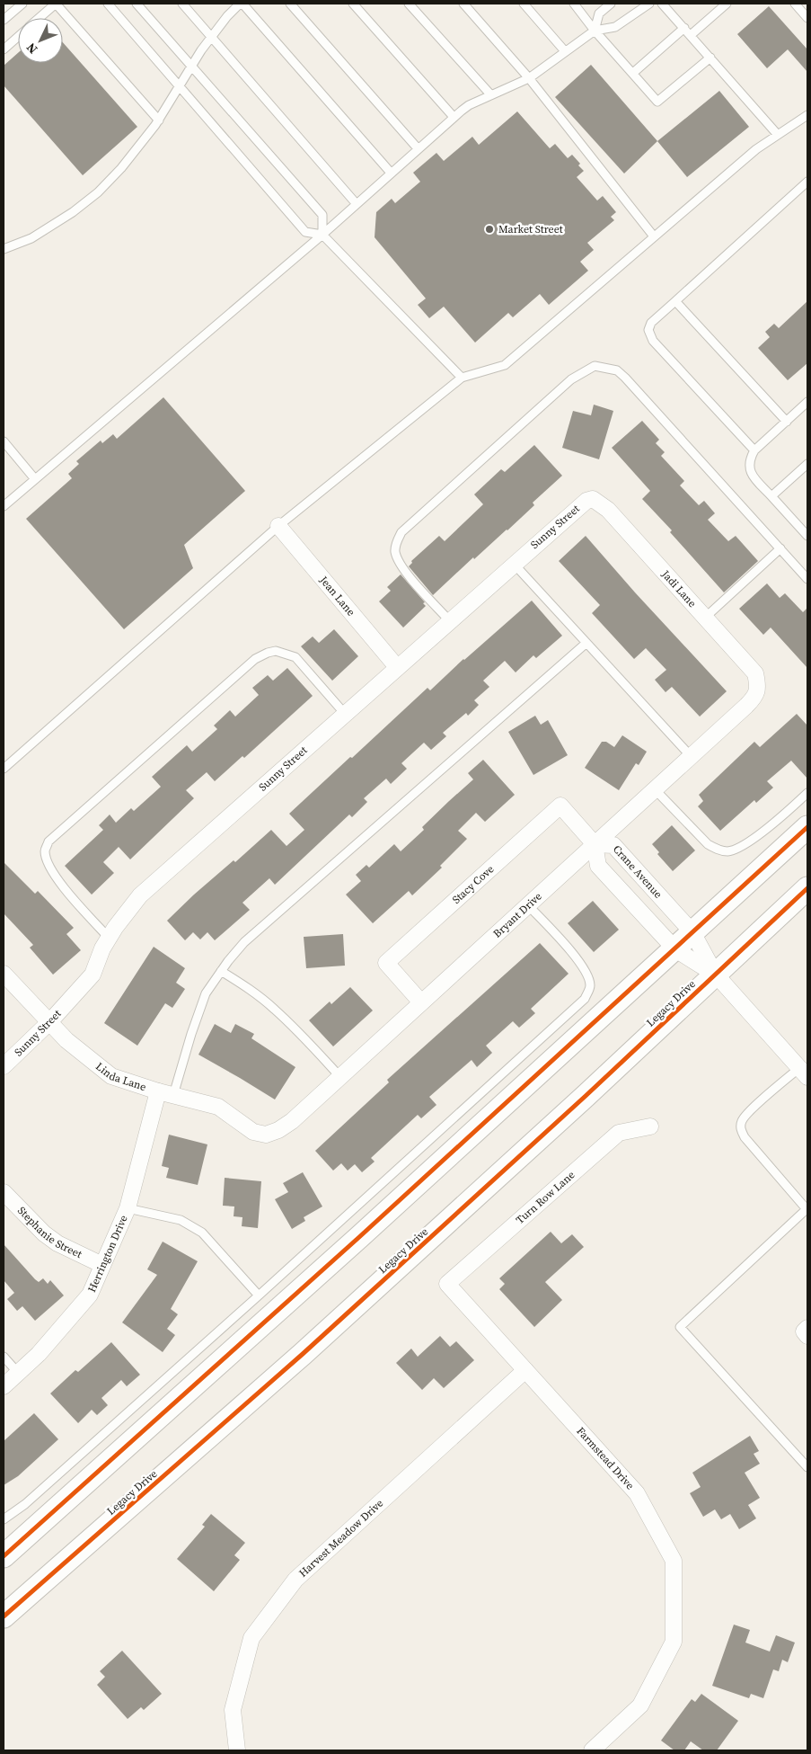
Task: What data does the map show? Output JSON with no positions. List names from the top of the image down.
{
  "streets": {
    "main road": ["Legacy Drive"],
    "street": [
      "Sunny Street",
      "Jadi Lane",
      "Jean Lane",
      "Crane Avenue",
      "Stacy Cove",
      "Bryant Drive",
      "Linda Lane",
      "Turn Row Lane",
      "Stephanie Street",
      "Herrington Drive",
      "Farmstead Drive",
      "Harvest Meadow Drive"
    ]
  },
  "crossings": [
    ["Sunny Street", "Jadi Lane"],
    ["Sunny Street", "Jean Lane"],
    ["Sunny Street", "Linda Lane"],
    ["Jadi Lane", "Bryant Drive"],
    ["Crane Avenue", "Stacy Cove"],
    ["Crane Avenue", "Bryant Drive"],
    ["Crane Avenue", "Legacy Drive"],
    ["Stacy Cove", "Bryant Drive"],
    ["Bryant Drive", "Linda Lane"],
    ["Linda Lane", "Herrington Drive"],
    ["Turn Row Lane", "Farmstead Drive"],
    ["Stephanie Street", "Herrington Drive"],
    ["Farmstead Drive", "Harvest Meadow Drive"]
  ],
  "places": ["Market Street"],
  "north": "bottom left"
}
